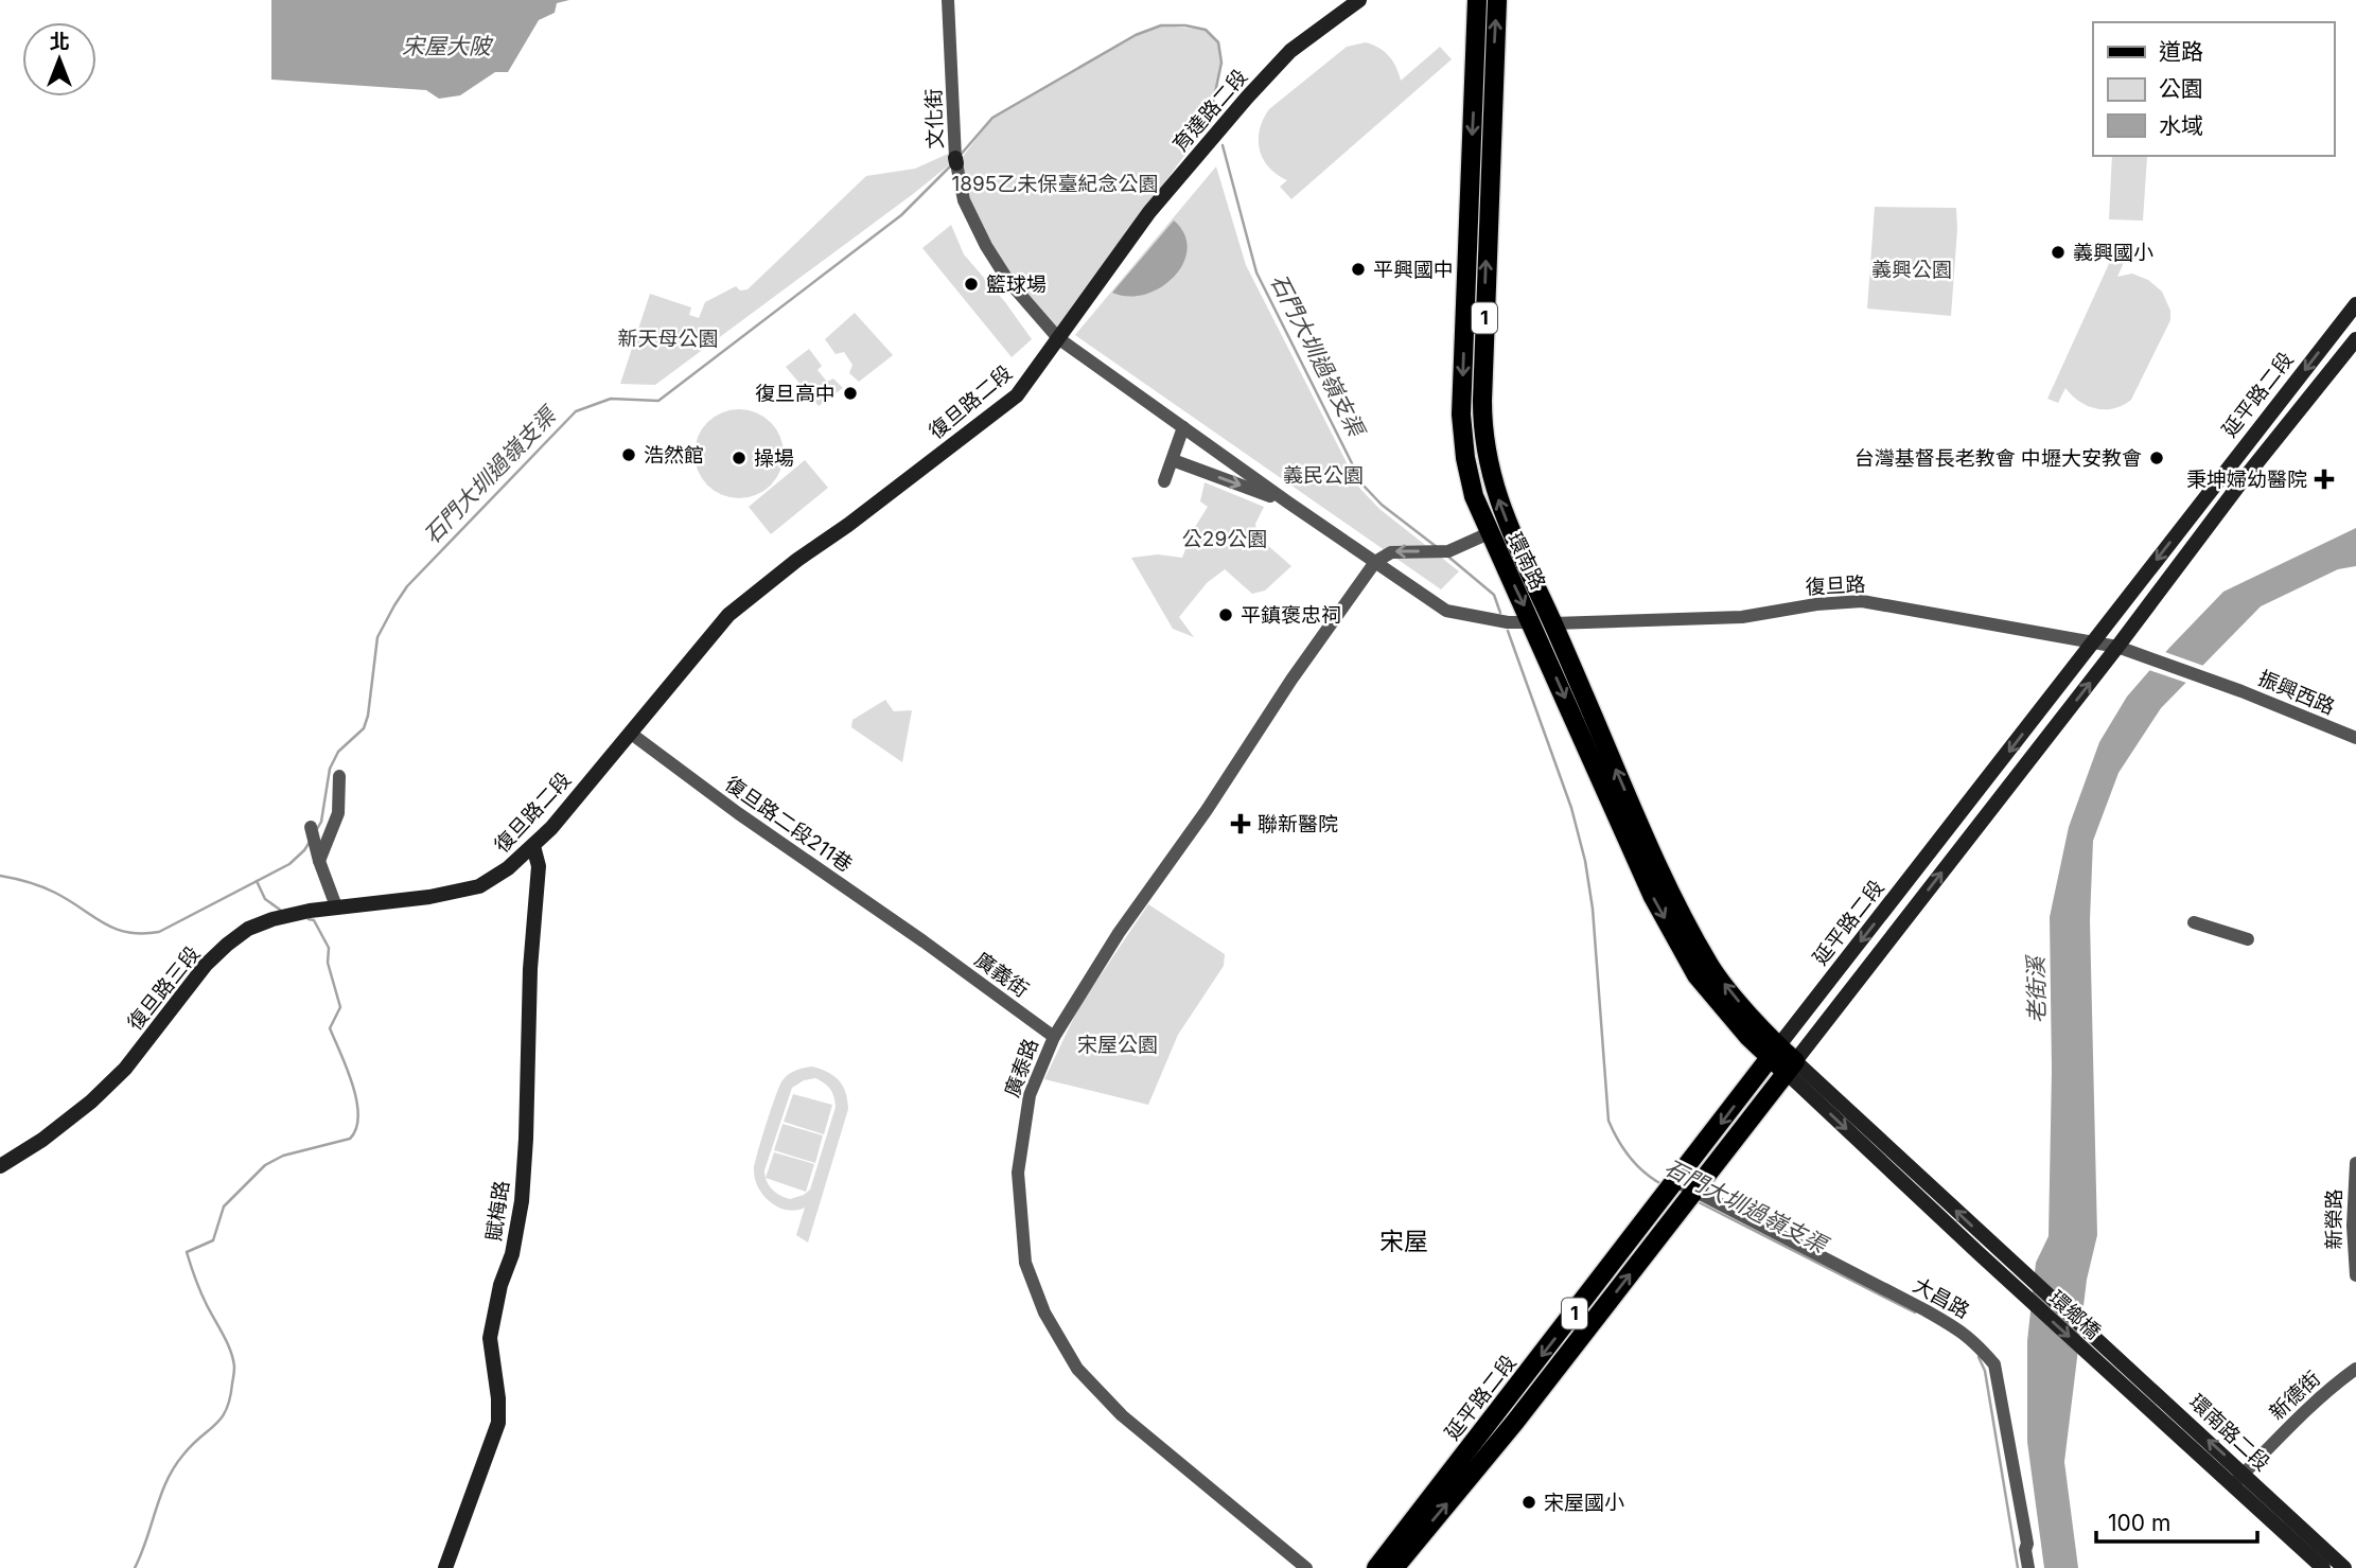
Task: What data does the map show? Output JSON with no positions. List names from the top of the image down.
{
  "streets": {
    "main road": [
      "育達路二段",
      "1",
      "延平路二段",
      "復旦路二段",
      "環南路",
      "復旦路三段",
      "賦梅路",
      "環鄉橋",
      "環南路二段"
    ],
    "street": [
      "文化街",
      "復旦路",
      "振興西路",
      "復旦路二段211巷",
      "廣義街",
      "廣泰路",
      "新榮路",
      "大昌路",
      "新德街"
    ]
  },
  "crossings": [
    ["育達路二段", "文化街"],
    ["育達路二段", "復旦路二段"],
    ["文化街", "復旦路二段"],
    ["延平路二段", "環南路"],
    ["延平路二段", "復旦路"],
    ["延平路二段", "振興西路"],
    ["延平路二段", "大昌路"],
    ["延平路二段", "環鄉橋"],
    ["復旦路二段", "復旦路二段211巷"],
    ["復旦路二段", "復旦路三段"],
    ["復旦路二段", "賦梅路"],
    ["環南路", "復旦路"],
    ["環南路", "環鄉橋"],
    ["復旦路", "振興西路"],
    ["復旦路二段211巷", "廣義街"],
    ["廣義街", "廣泰路"],
    ["環鄉橋", "環南路二段"],
    ["新德街", "環南路二段"]
  ],
  "districts": ["宋屋"],
  "water": ["宋屋大陂", "石門大圳過嶺支渠", "老街溪"],
  "parks": [
    "1895乙未保臺紀念公園",
    "義興公園",
    "新天母公園",
    "義民公園",
    "公29公園",
    "宋屋公園"
  ],
  "places": {
    "other": [
      "義興國小",
      "平興國中",
      "籃球場",
      "復旦高中",
      "浩然館",
      "操場",
      "台灣基督長老教會 中壢大安教會",
      "平鎮褒忠祠",
      "宋屋國小"
    ],
    "health": ["秉坤婦幼醫院", "聯新醫院"]
  },
  "legend": ["道路", "公園", "水域"],
  "scale_bar": "100 m",
  "north": "top"
}
